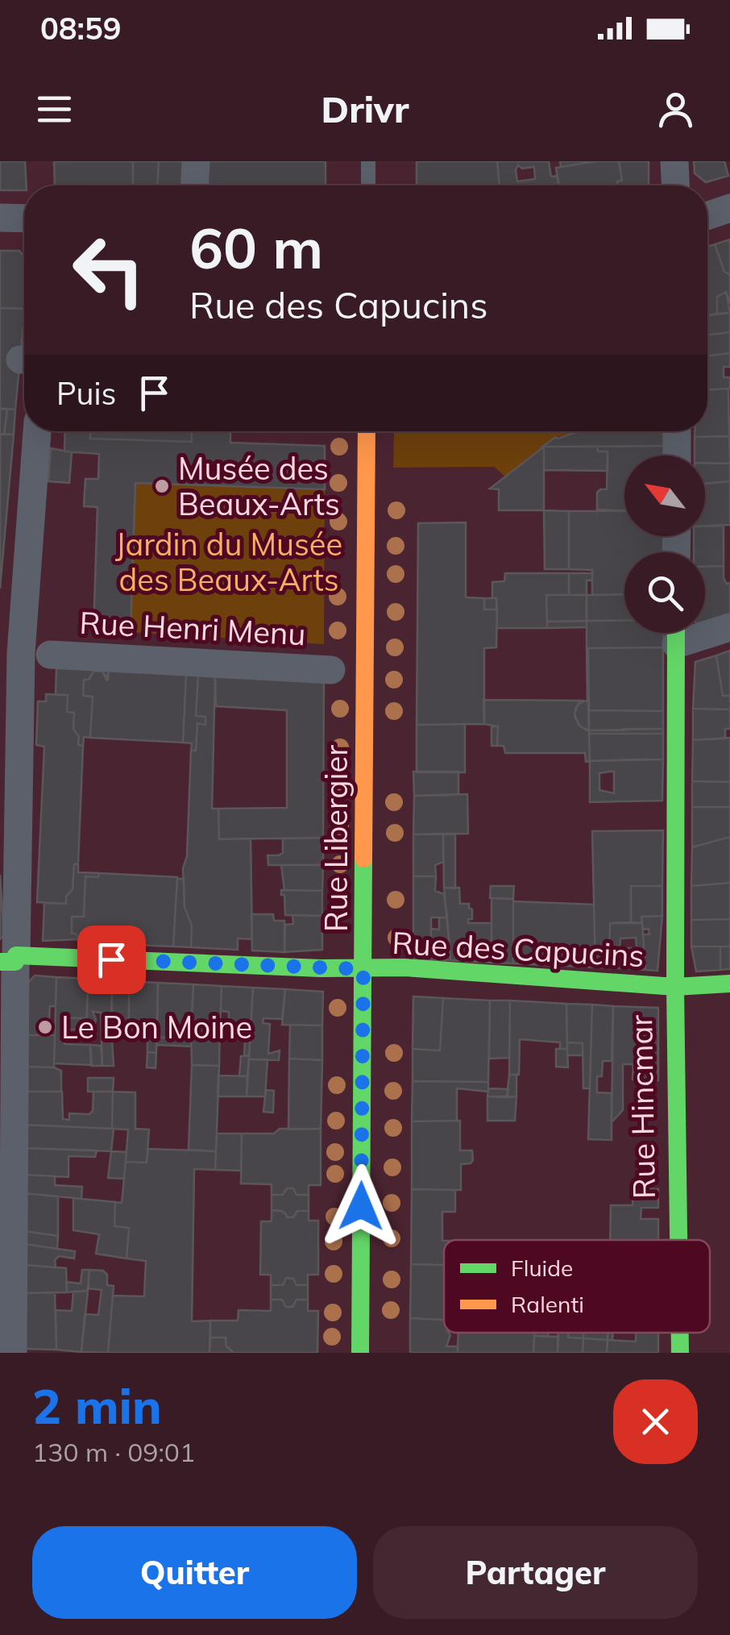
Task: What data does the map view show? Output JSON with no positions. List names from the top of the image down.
{
  "streets": {
    "street": [
      "Rue Henri Menu",
      "Rue Libergier",
      "Rue des Capucins",
      "Rue Hincmar"
    ]
  },
  "crossings": [
    ["Rue Libergier", "Rue des Capucins"],
    ["Rue des Capucins", "Rue Hincmar"]
  ],
  "parks": ["Jardin du Musée des Beaux-Arts"],
  "places": ["Musée des Beaux-Arts", "Le Bon Moine"],
  "legend": ["Fluide", "Ralenti"],
  "north": "top left",
  "page": {
    "status": "08:59",
    "header": "Drivr",
    "turn": ["60 m", "Rue des Capucins"],
    "then": "Puis",
    "heading": ["2 min", "130 m · 09:01"],
    "buttons": ["Quitter", "Partager"]
  }
}
